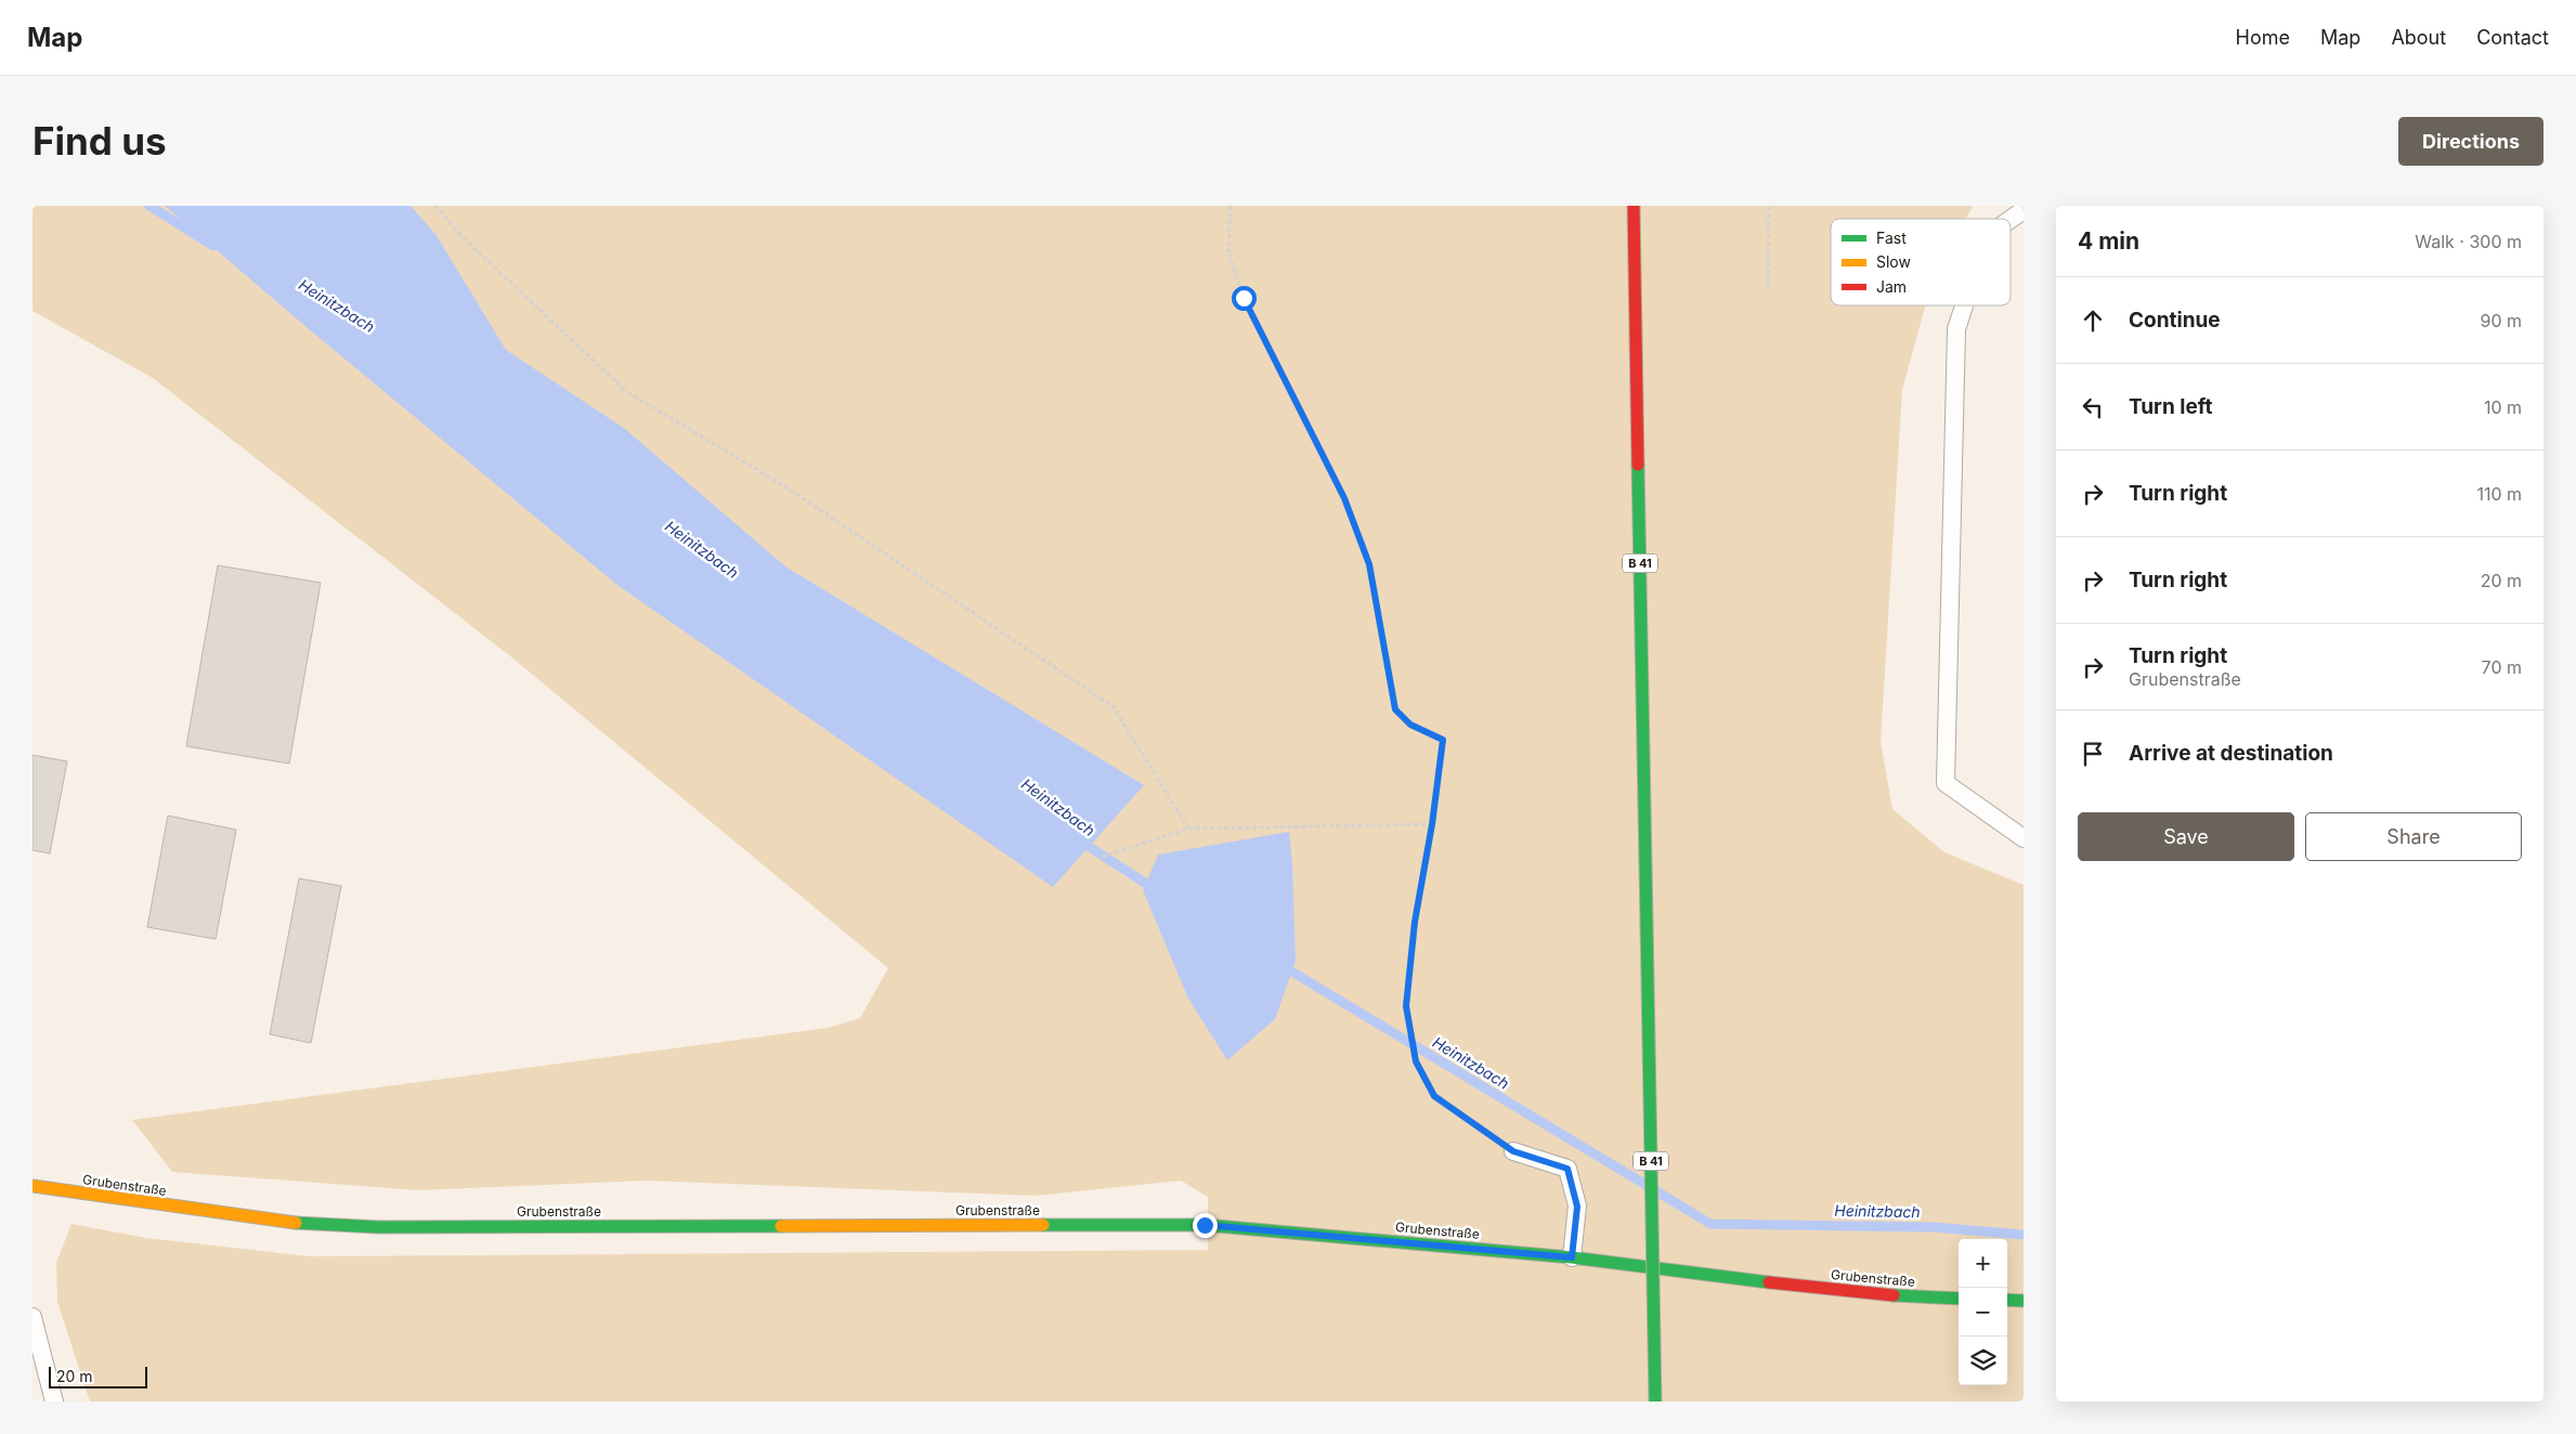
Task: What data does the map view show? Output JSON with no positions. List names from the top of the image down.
{
  "streets": {
    "main road": ["B 41", "Grubenstraße"]
  },
  "water": ["Heinitzbach"],
  "legend": ["Fast", "Slow", "Jam"],
  "scale_bar": "20 m",
  "page": {
    "header": "Map",
    "nav": [
      "Home",
      "Map",
      "About",
      "Contact"
    ],
    "buttons": [
      "Directions",
      ["Save", "Share"]
    ],
    "title": "Find us",
    "heading": ["4 min", "Walk · 300 m"],
    "list": [
      ["Continue", "90 m"],
      ["Turn left", "10 m"],
      ["Turn right", "110 m"],
      ["Turn right", "20 m"],
      ["Turn right", "Grubenstraße", "70 m"],
      "Arrive at destination"
    ],
    "map_buttons": ["+", "−"],
    "scale": "20 m"
  }
}
